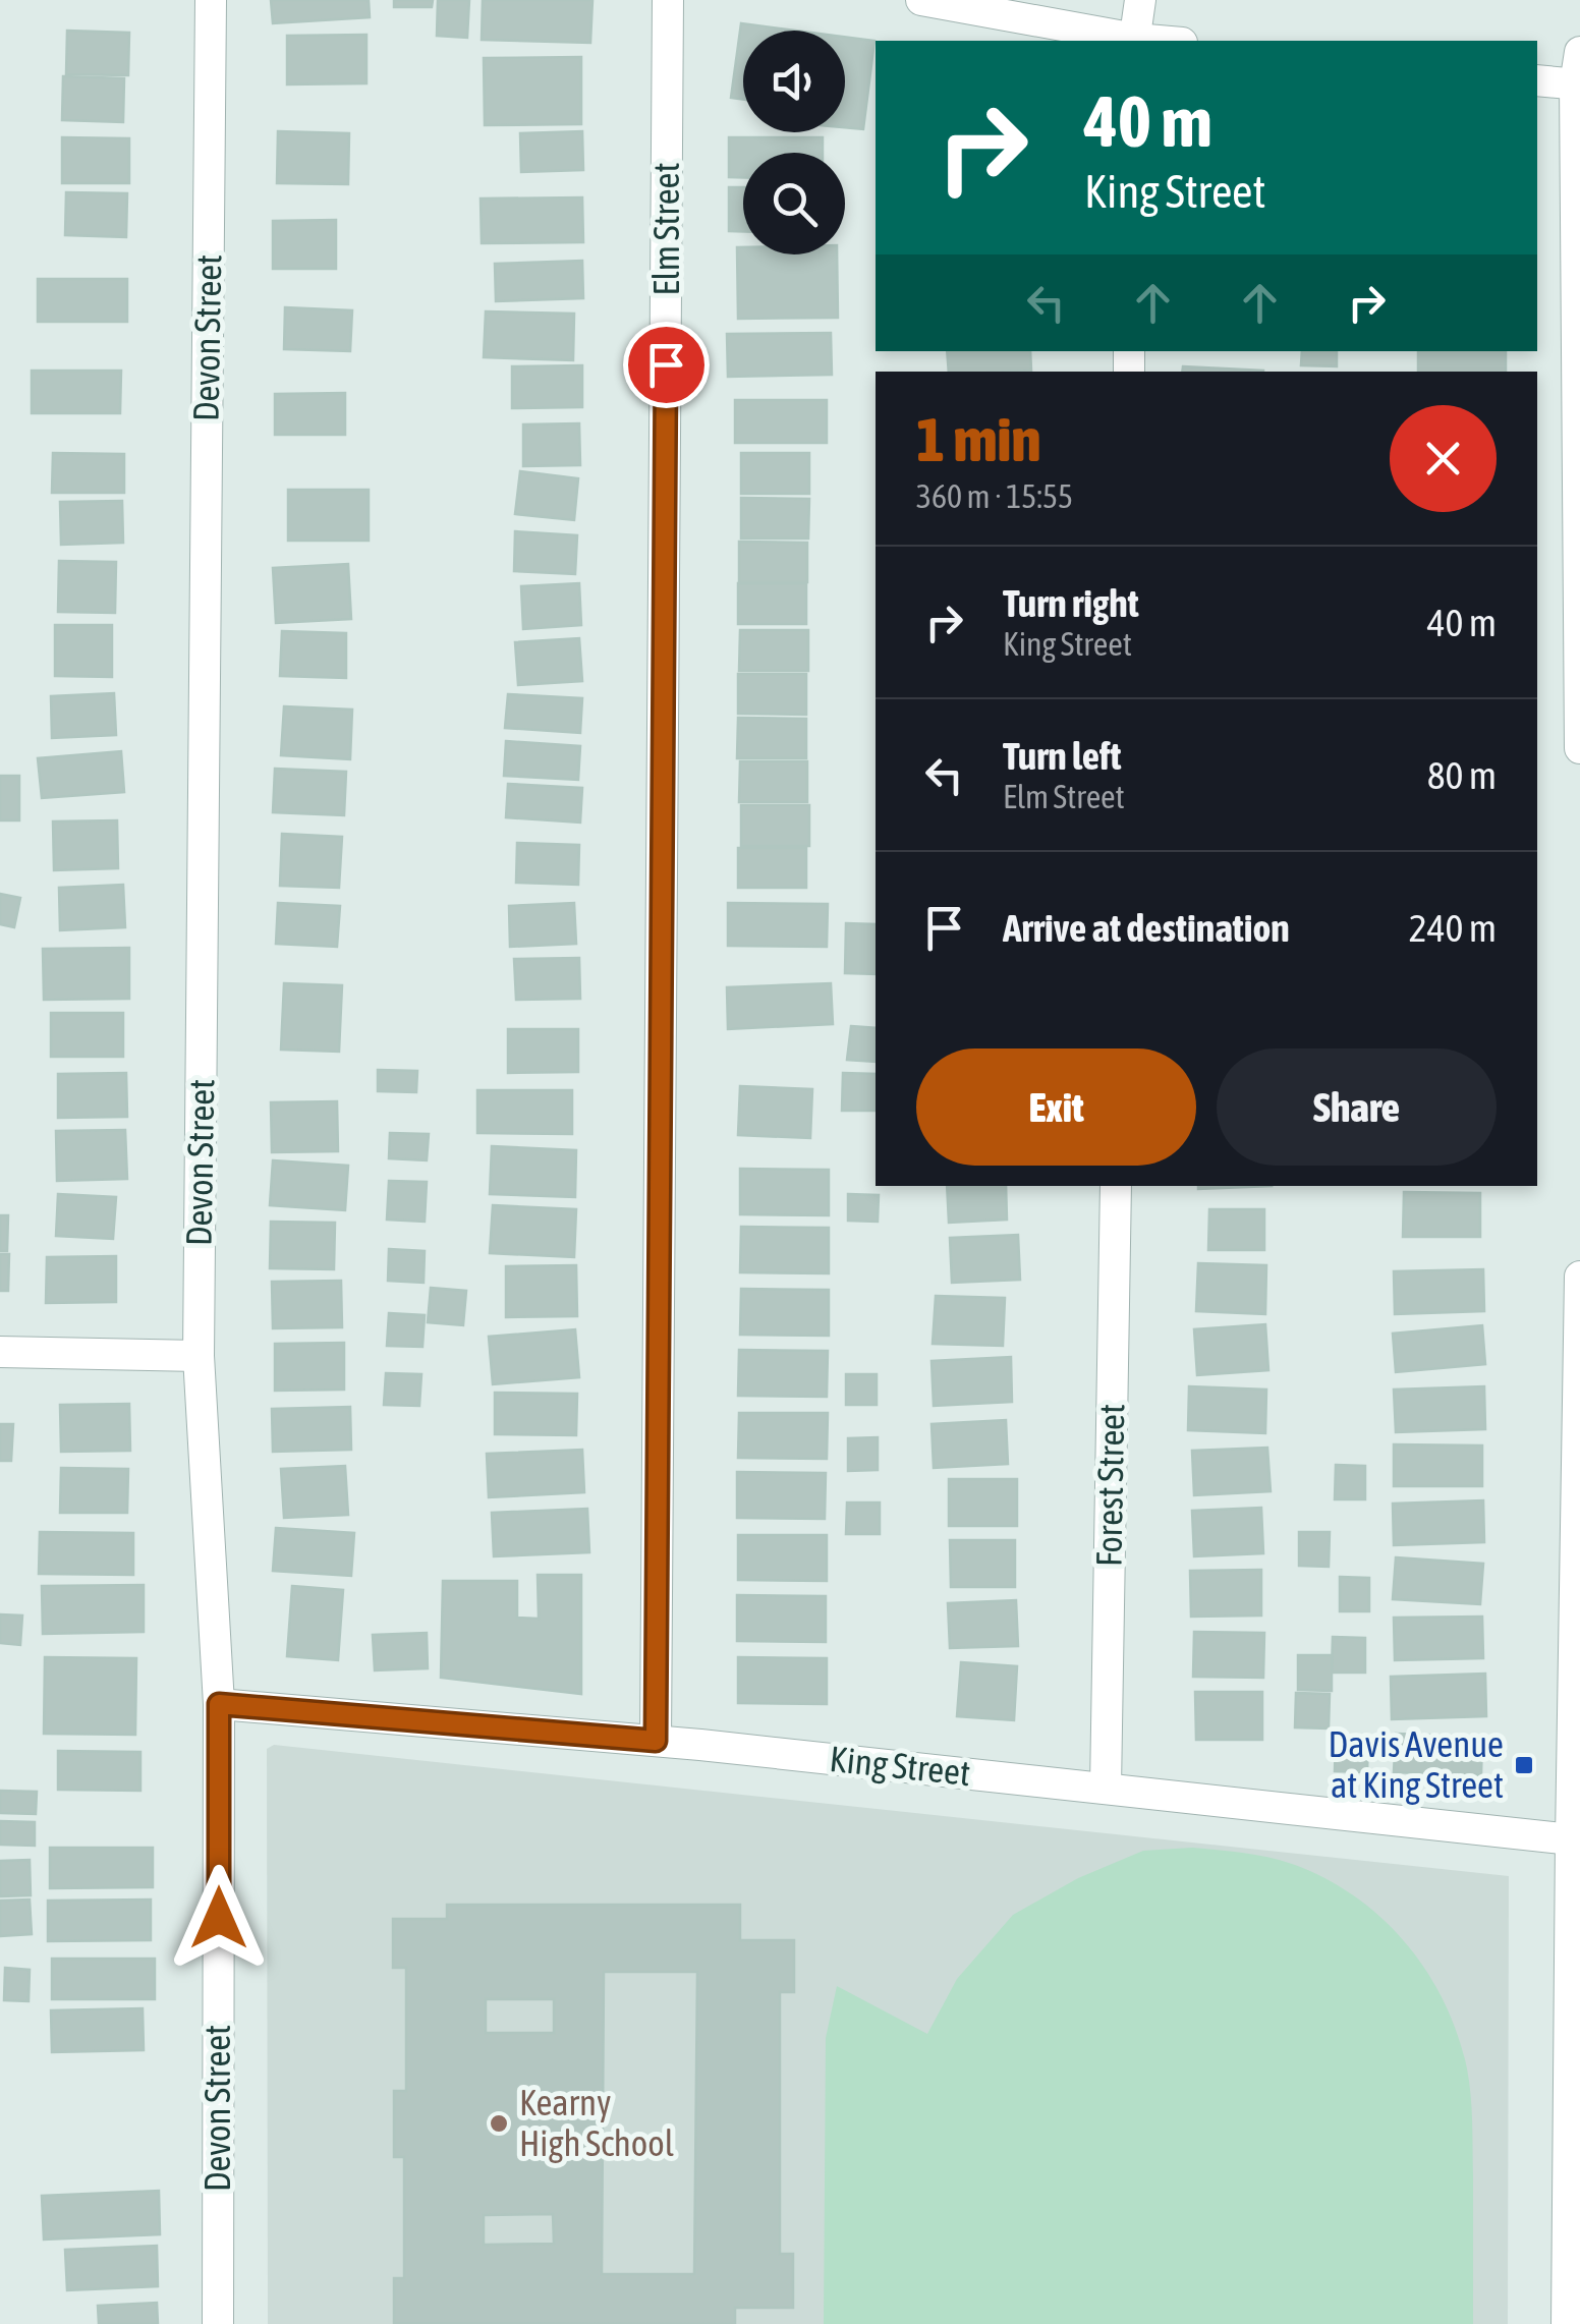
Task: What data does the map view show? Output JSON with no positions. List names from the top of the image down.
{
  "streets": {
    "street": [
      "Elm Street",
      "Devon Street",
      "Forest Street",
      "King Street"
    ]
  },
  "crossings": [
    ["Elm Street", "King Street"],
    ["Devon Street", "King Street"],
    ["Forest Street", "King Street"]
  ],
  "places": {
    "transit": ["Davis Avenue at King Street"],
    "other": ["Kearny High School"]
  },
  "page": {
    "turn": ["40 m", "King Street"],
    "heading": ["1 min", "360 m · 15:55"],
    "list": [
      {
        "name": "Turn right",
        "note": "King Street",
        "value": "40 m"
      },
      {
        "name": "Turn left",
        "note": "Elm Street",
        "value": "80 m"
      },
      {
        "name": "Arrive at destination",
        "value": "240 m"
      }
    ],
    "buttons": ["Exit", "Share"]
  }
}
